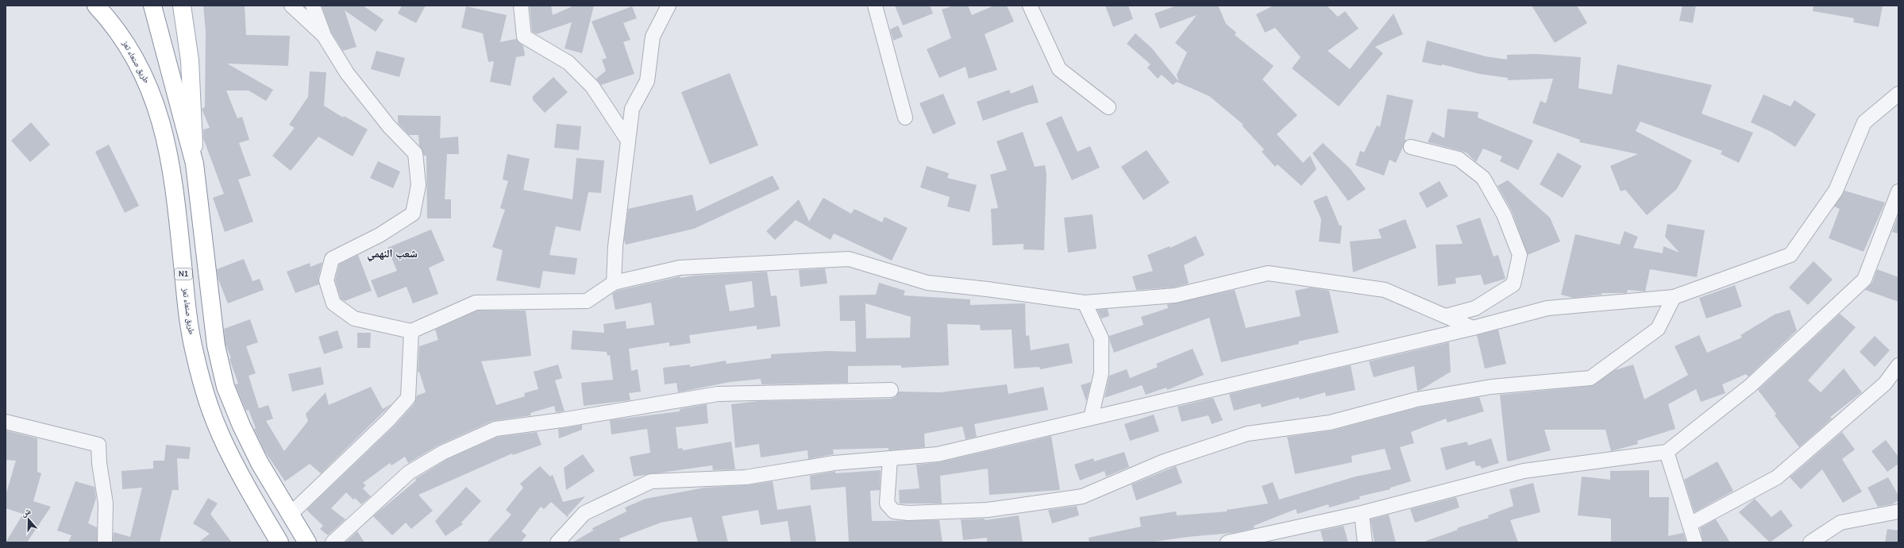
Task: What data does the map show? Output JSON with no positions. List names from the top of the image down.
{
  "streets": {
    "main road": ["طريق صنعاء تعز", "N1"]
  },
  "districts": ["شعب النهمي"],
  "north": "top"
}
